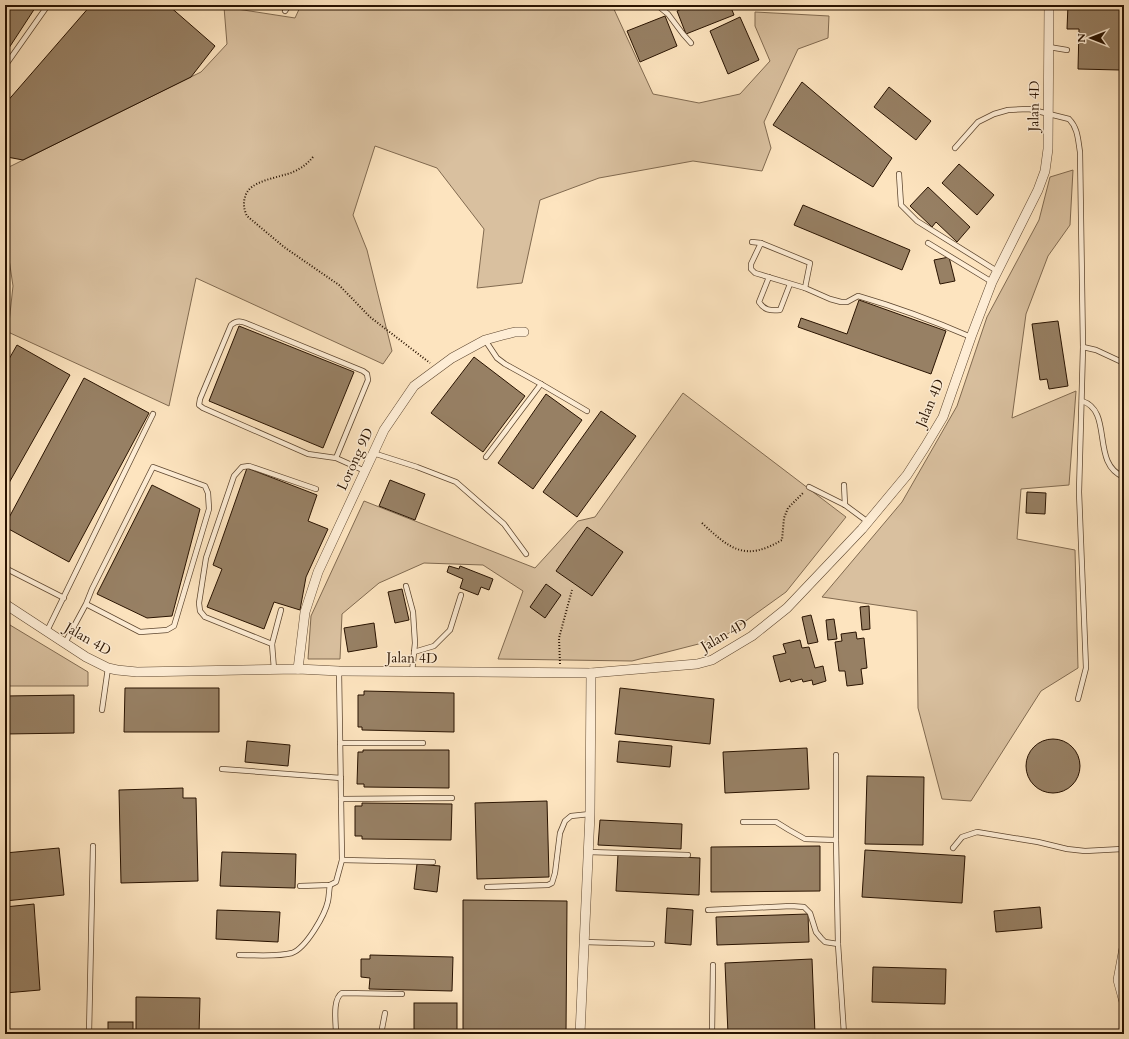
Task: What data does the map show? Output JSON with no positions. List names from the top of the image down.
{
  "streets": {
    "street": ["Jalan 4D", "Lorong 9D"]
  },
  "crossings": [
    ["Jalan 4D", "Lorong 9D"]
  ],
  "north": "left"
}
